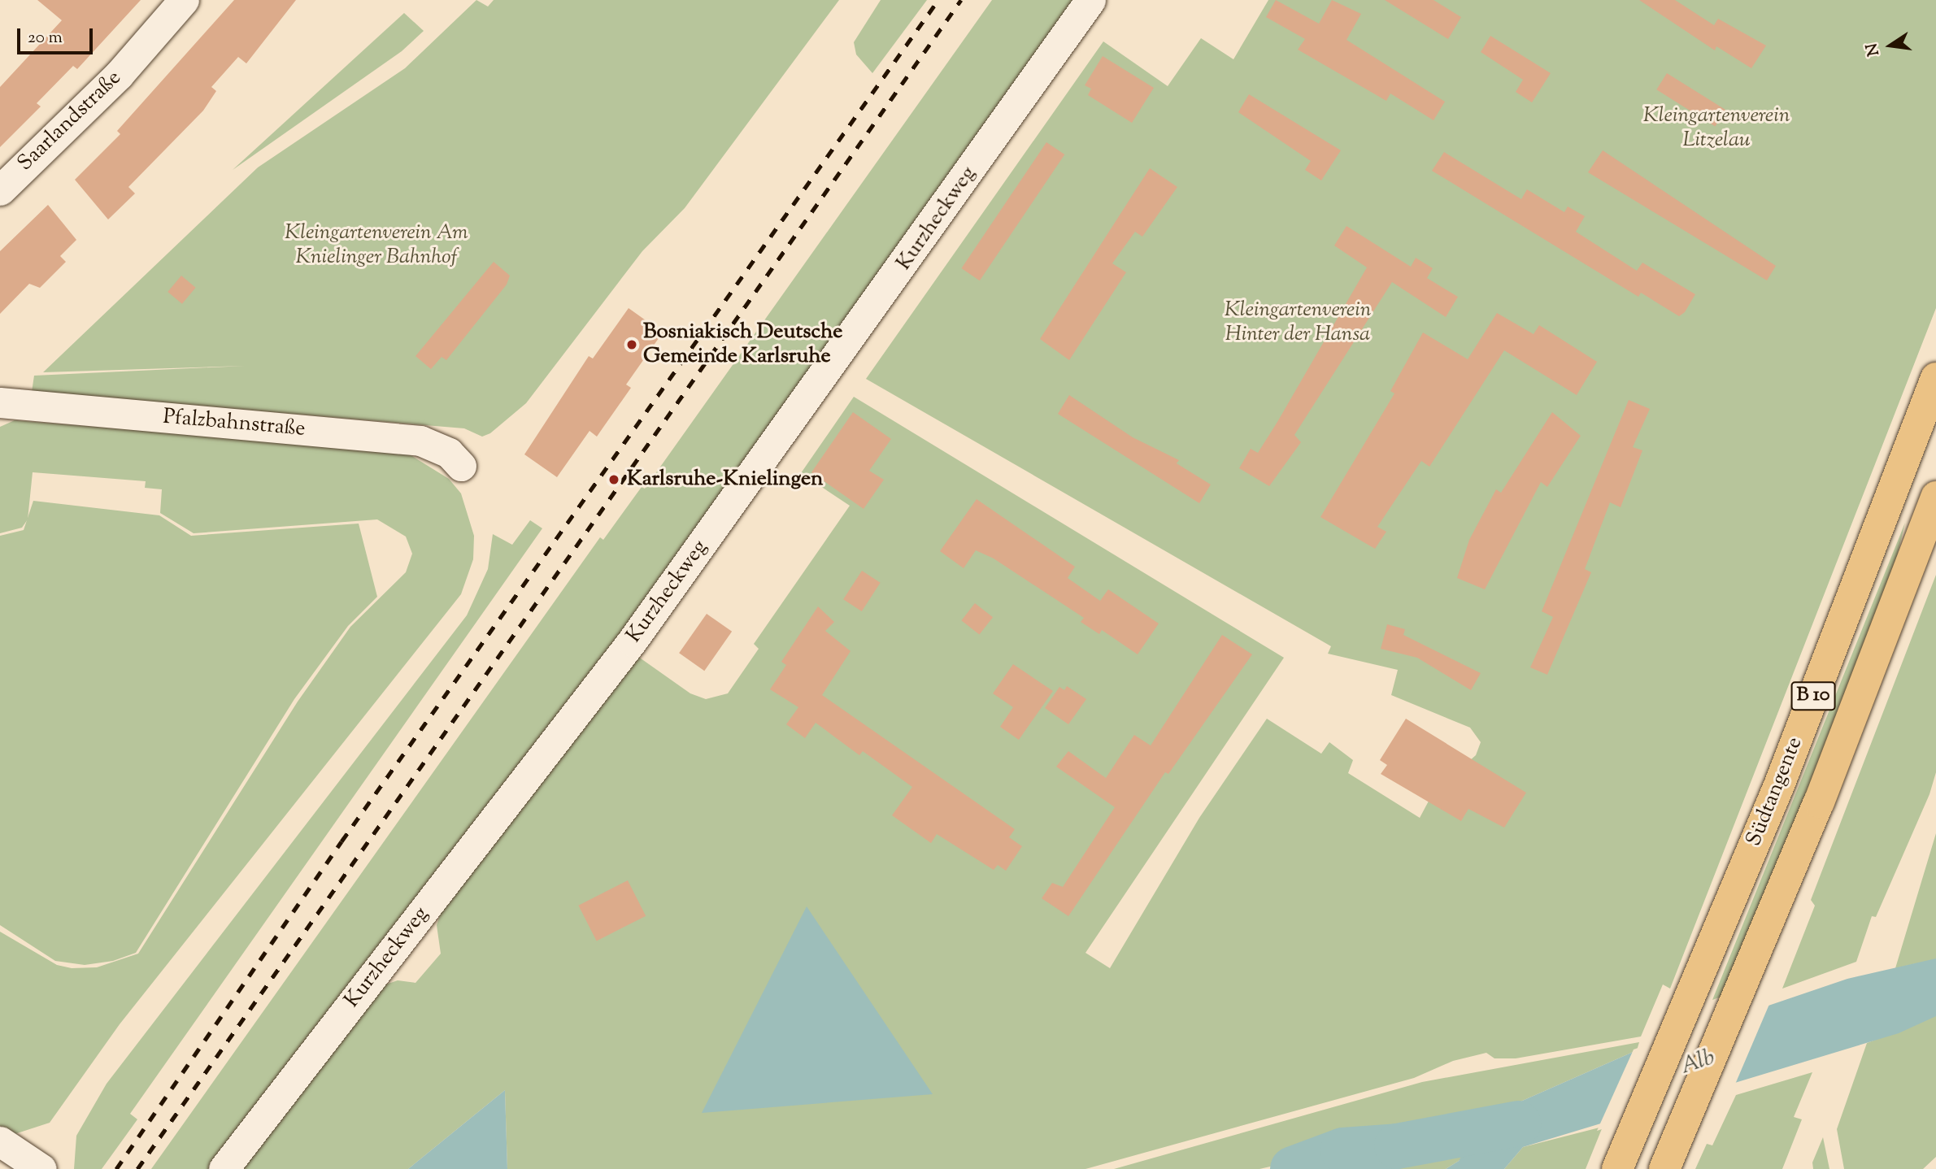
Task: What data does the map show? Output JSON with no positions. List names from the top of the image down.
{
  "streets": {
    "highway": ["B 10", "Südtangente"],
    "street": ["Saarlandstraße", "Kurzheckweg", "Pfalzbahnstraße"]
  },
  "water": ["Alb"],
  "parks": ["Kleingartenverein Litzelau", "Kleingartenverein Am Knielinger Bahnhof", "Kleingartenverein Hinter der Hansa"],
  "places": ["Bosniakisch Deutsche Gemeinde Karlsruhe", "Karlsruhe-Knielingen"],
  "scale_bar": "20 m",
  "north": "left"
}
